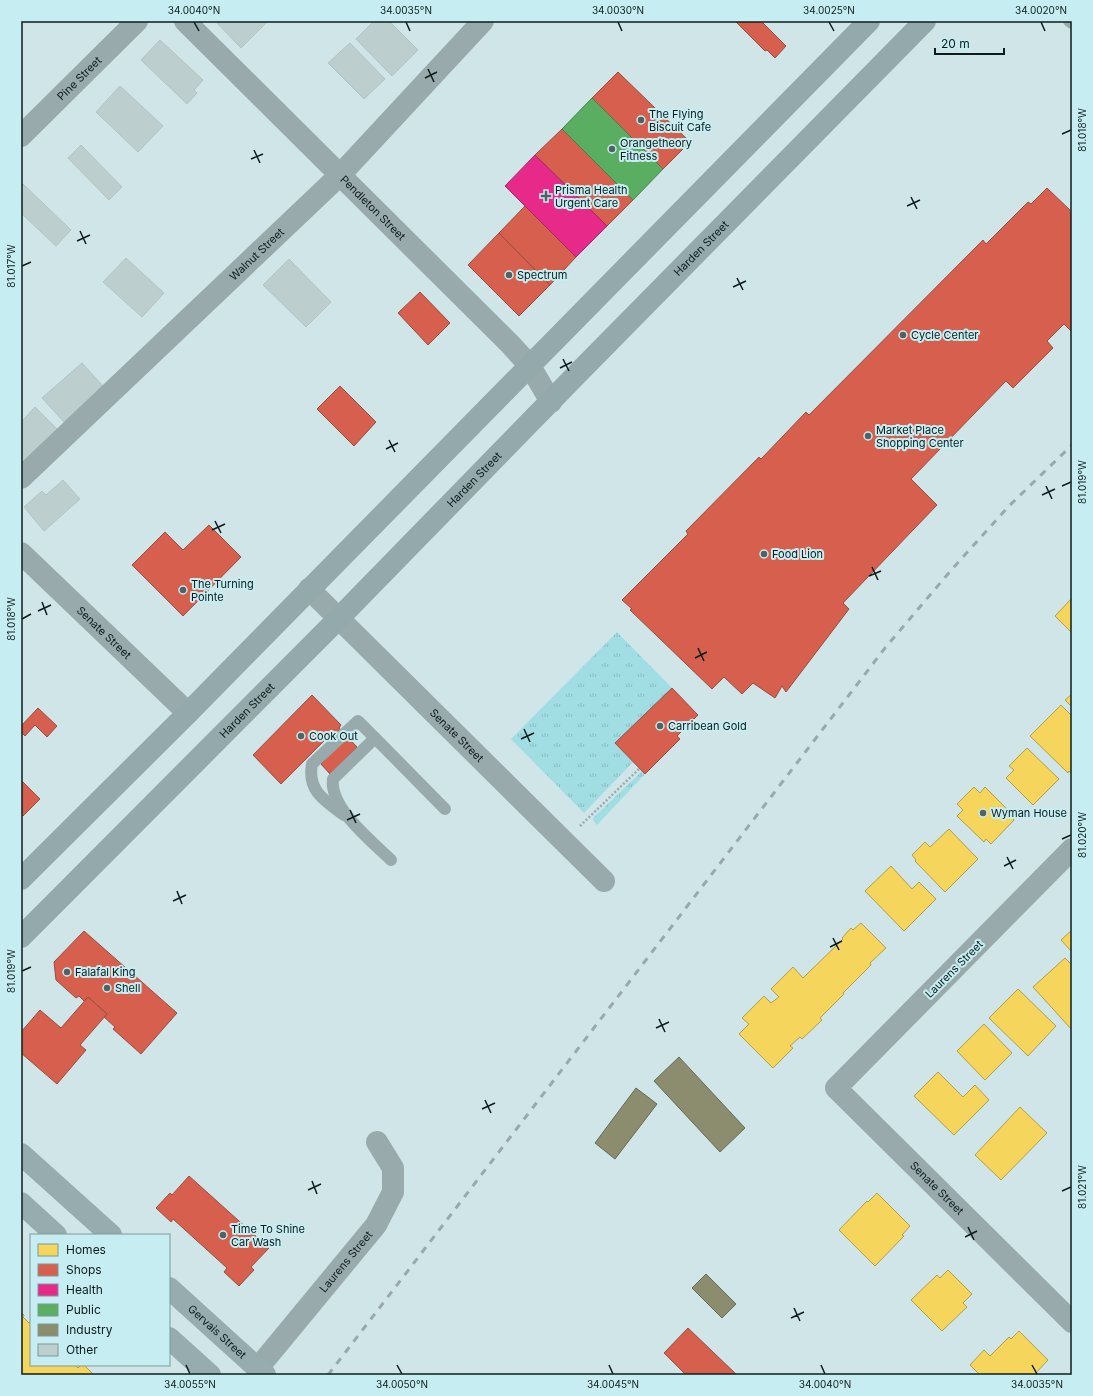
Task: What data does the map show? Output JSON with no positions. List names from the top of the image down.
{
  "streets": {
    "main road": ["Harden Street", "Gervais Street"],
    "street": [
      "Pine Street",
      "Pendleton Street",
      "Walnut Street",
      "Senate Street",
      "Laurens Street"
    ]
  },
  "crossings": [
    ["Pendleton Street", "Harden Street"],
    ["Pendleton Street", "Walnut Street"],
    ["Harden Street", "Senate Street"],
    ["Senate Street", "Laurens Street"],
    ["Laurens Street", "Gervais Street"]
  ],
  "places": {
    "other": [
      "The Flying Biscuit Cafe",
      "Orangetheory Fitness",
      "Spectrum",
      "Cycle Center",
      "Market Place Shopping Center",
      "Food Lion",
      "The Turning Pointe",
      "Carribean Gold",
      "Cook Out",
      "Wyman House",
      "Falafal King",
      "Shell",
      "Time To Shine Car Wash"
    ],
    "health": ["Prisma Health Urgent Care"]
  },
  "legend": [
    "Homes",
    "Shops",
    "Health",
    "Public",
    "Industry",
    "Other"
  ],
  "scale_bar": "20 m",
  "coordinates": [
    "34.0040°N",
    "34.0035°N",
    "34.0030°N",
    "34.0025°N",
    "34.0020°N",
    "81.018°W",
    "81.017°W",
    "81.019°W",
    "81.020°W",
    "81.021°W",
    "34.0055°N",
    "34.0050°N",
    "34.0045°N"
  ]
}
